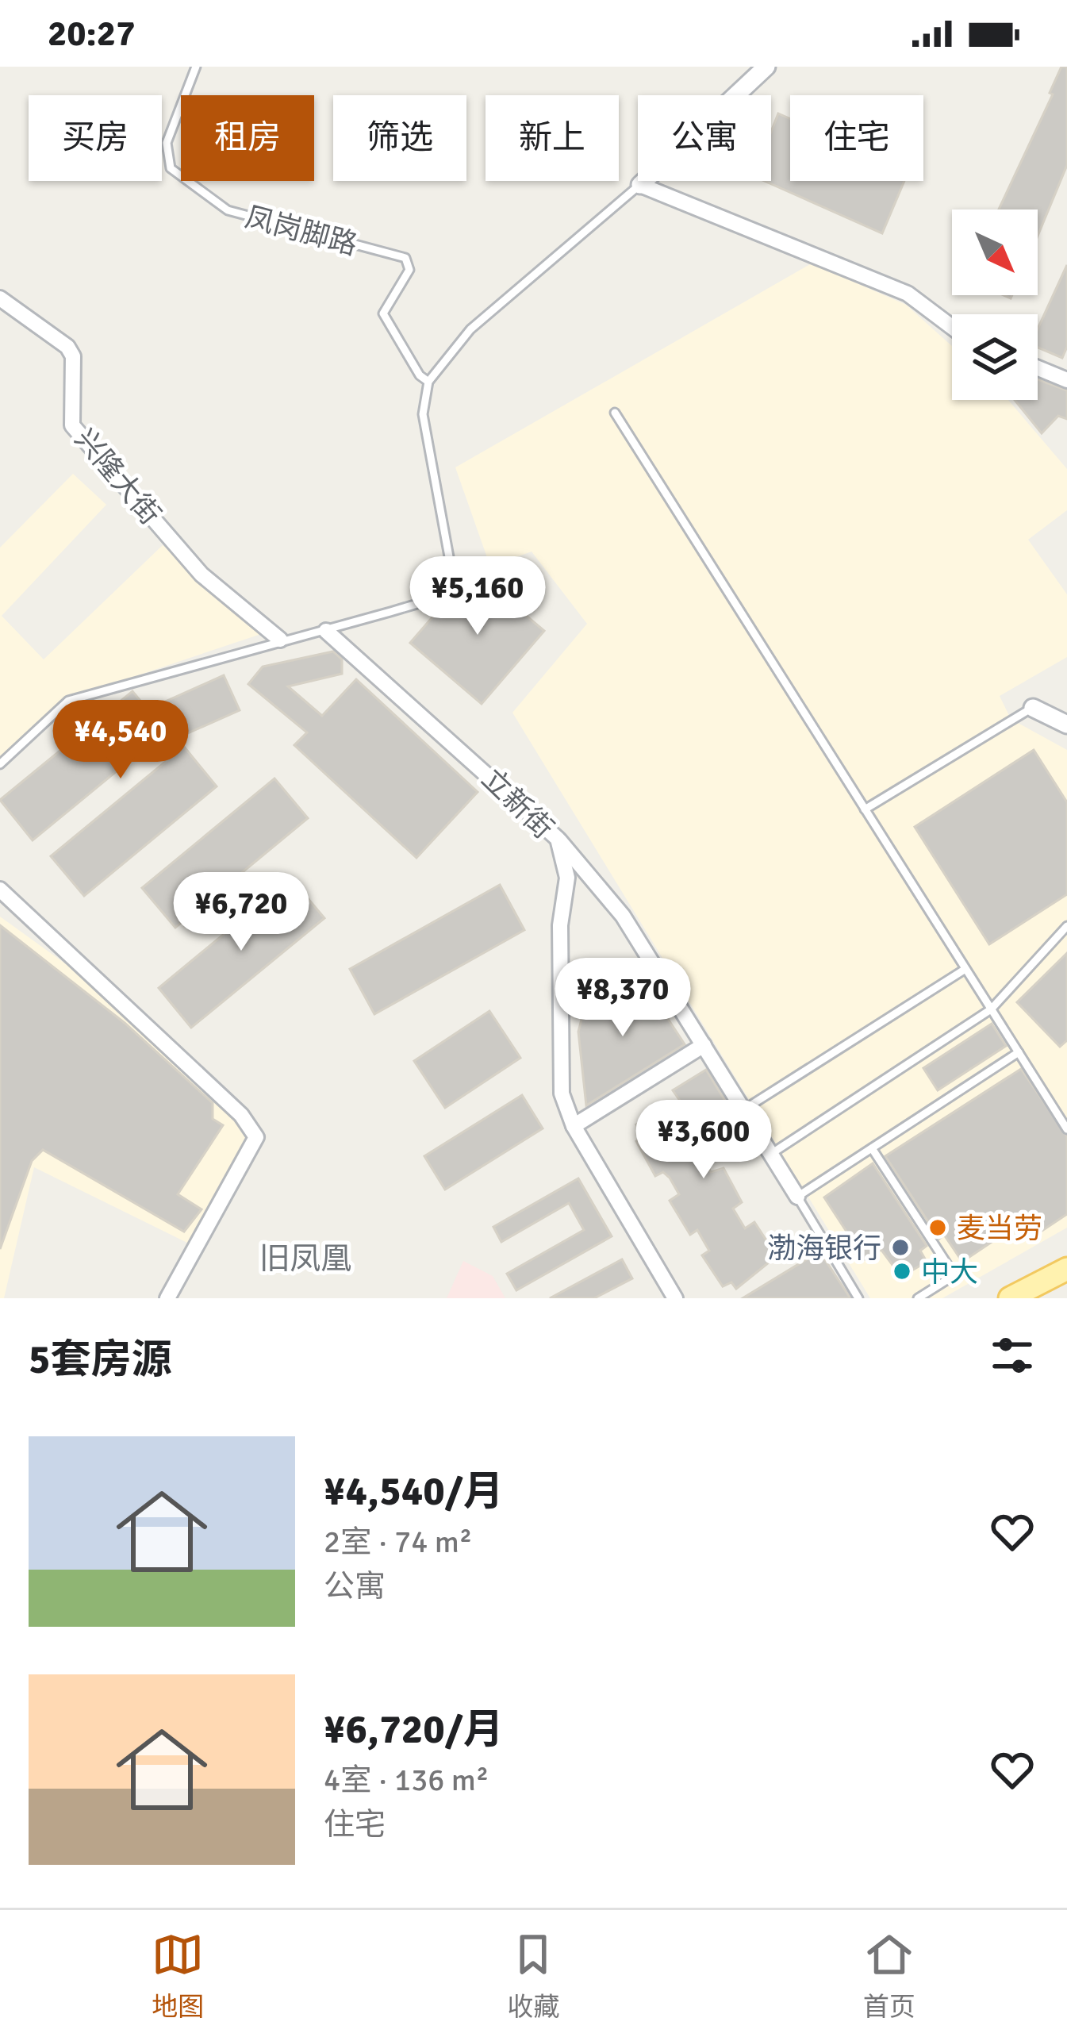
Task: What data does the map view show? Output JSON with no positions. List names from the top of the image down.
{
  "streets": {
    "street": ["兴隆大街", "立新街"],
    "lane": ["凤岗脚路"]
  },
  "districts": ["旧凤凰"],
  "places": ["麦当劳", "渤海银行", "中大"],
  "north": "bottom right",
  "page": {
    "status": "20:27",
    "chip": [
      "买房",
      "租房",
      "筛选",
      "新上",
      "公寓",
      "住宅"
    ],
    "price": [
      "¥5,160",
      "¥4,540",
      "¥6,720",
      "¥8,370",
      "¥3,600"
    ],
    "heading": "5套房源",
    "list": [
      {
        "name": "¥4,540/月",
        "note": "2室 · 74 m² · 公寓"
      },
      {
        "name": "¥6,720/月",
        "note": "4室 · 136 m² · 住宅"
      }
    ],
    "tabs": ["地图", "收藏", "首页"]
  }
}
